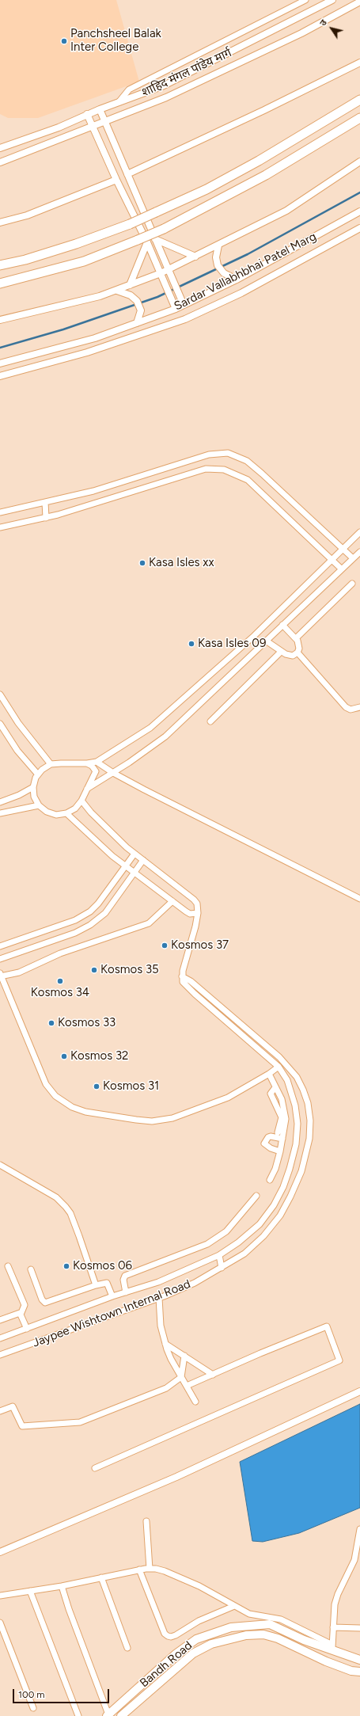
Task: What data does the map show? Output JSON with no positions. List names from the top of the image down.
{
  "streets": {
    "main road": ["Bandh Road"],
    "street": ["शाहिद मंगल पांडेय मार्ग", "Sardar Vallabhbhai Patel Marg", "Jaypee Wishtown Internal Road"]
  },
  "places": [
    "Panchsheel Balak Inter College",
    "Kasa Isles xx",
    "Kasa Isles 09",
    "Kosmos 37",
    "Kosmos 35",
    "Kosmos 34",
    "Kosmos 33",
    "Kosmos 32",
    "Kosmos 31",
    "Kosmos 06"
  ],
  "scale_bar": "100 m",
  "north": "top left"
}
